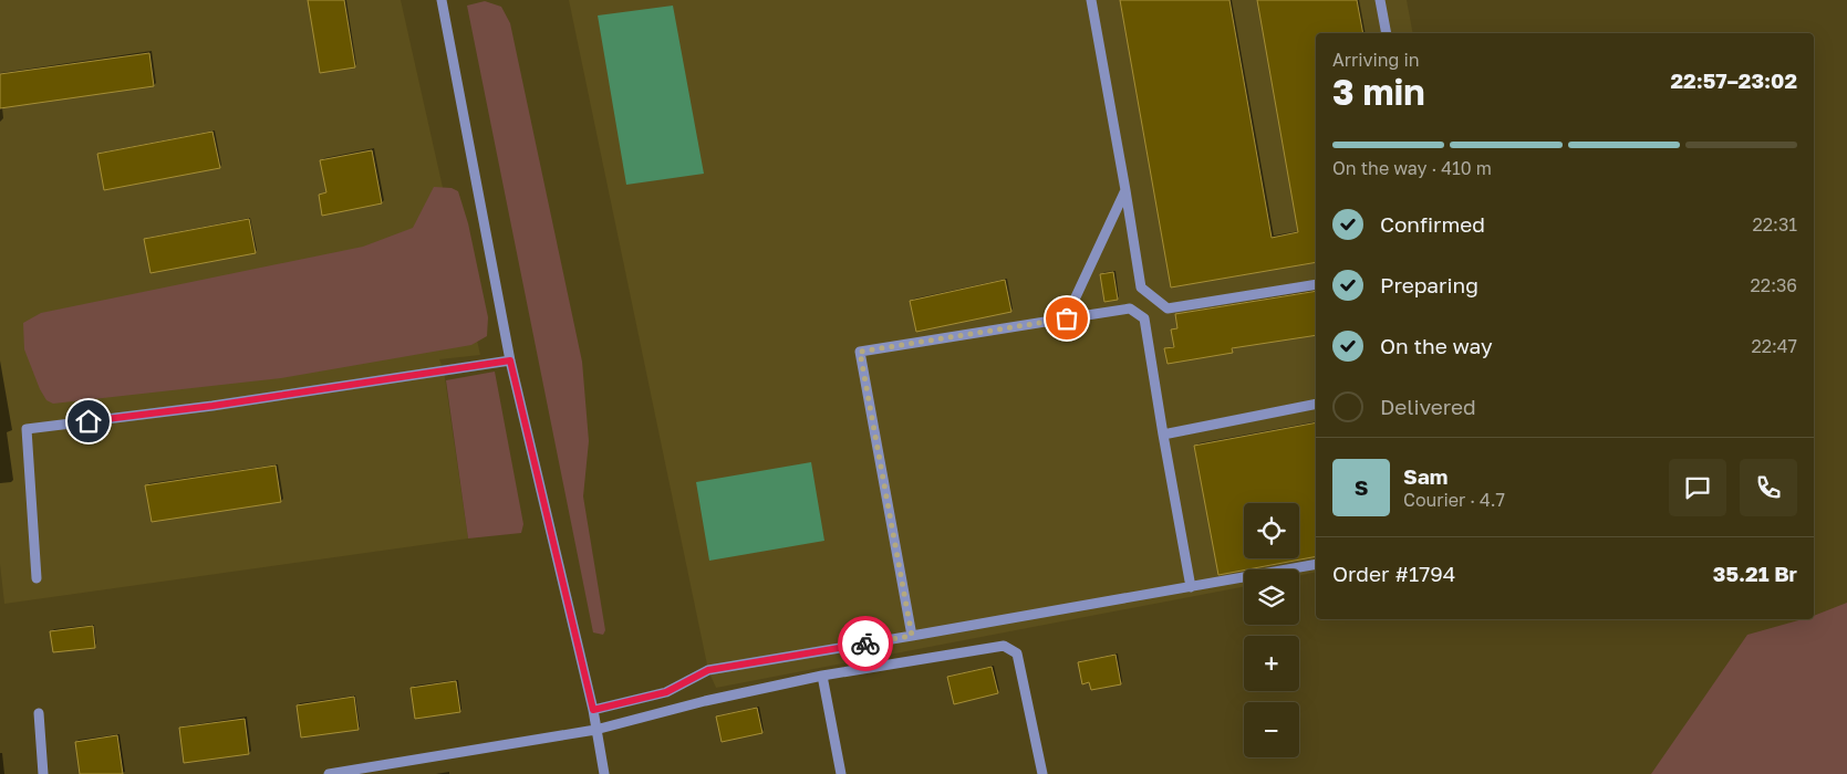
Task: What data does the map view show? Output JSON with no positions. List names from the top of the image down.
{
  "page": {
    "heading": ["3 min", "Arriving in", "22:57–23:02"],
    "panel": [
      "Sam",
      "Courier · 4.7",
      "Order #1794",
      "35.21 Br"
    ],
    "bar": "On the way · 410 m",
    "list": [
      ["Confirmed", "22:31"],
      ["Preparing", "22:36"],
      ["On the way", "22:47"],
      "Delivered"
    ],
    "round": "S",
    "map_buttons": ["+", "−"]
  }
}
